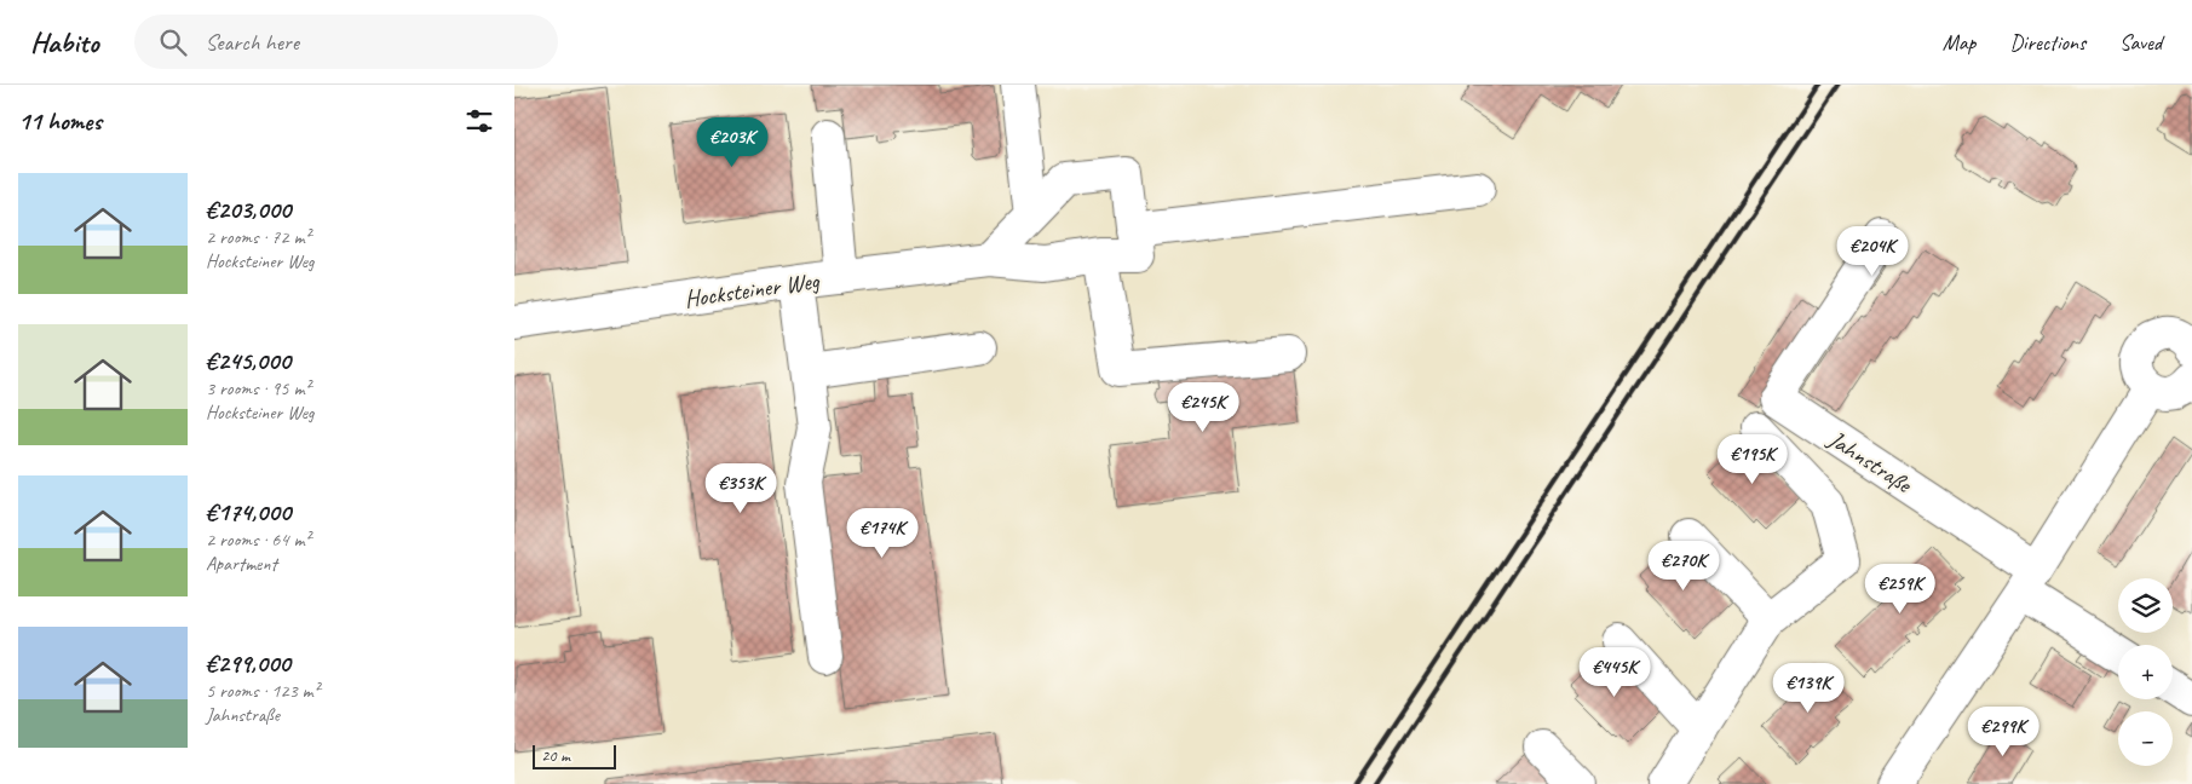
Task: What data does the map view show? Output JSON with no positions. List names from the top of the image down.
{
  "streets": {
    "street": ["Hocksteiner Weg", "Jahnstraße"]
  },
  "scale_bar": "20 m",
  "page": {
    "header": "Habito",
    "search": "Search here",
    "nav": ["Map", "Directions", "Saved"],
    "heading": "11 homes",
    "price": [
      "€203K",
      "€204K",
      "€245K",
      "€195K",
      "€353K",
      "€174K",
      "€270K",
      "€259K",
      "€445K",
      "€139K",
      "€299K"
    ],
    "list": [
      {
        "name": "€203,000",
        "note": "2 rooms · 72 m² · Hocksteiner Weg"
      },
      {
        "name": "€245,000",
        "note": "3 rooms · 95 m² · Hocksteiner Weg"
      },
      {
        "name": "€174,000",
        "note": "2 rooms · 64 m² · Apartment"
      },
      {
        "name": "€299,000",
        "note": "5 rooms · 123 m² · Jahnstraße"
      }
    ],
    "map_buttons": ["+", "−"],
    "scale": "20 m"
  }
}
